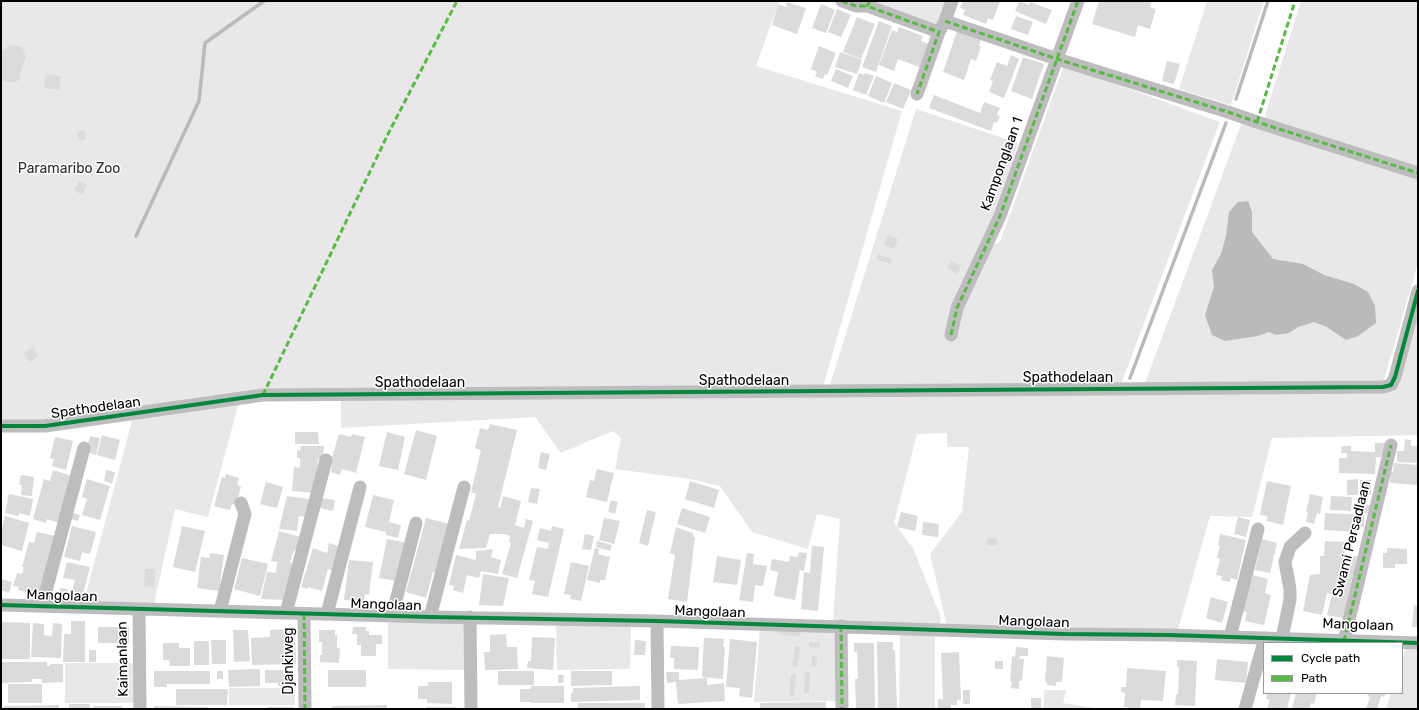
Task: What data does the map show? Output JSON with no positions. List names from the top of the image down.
{
  "streets": {
    "street": [
      "Kamponglaan 1",
      "Spathodelaan",
      "Swami Persadlaan",
      "Mangolaan",
      "Kaimanlaan",
      "Djankiweg"
    ]
  },
  "crossings": [
    ["Swami Persadlaan", "Mangolaan"],
    ["Mangolaan", "Kaimanlaan"],
    ["Mangolaan", "Djankiweg"]
  ],
  "parks": ["Paramaribo Zoo"],
  "legend": ["Cycle path", "Path"]
}
